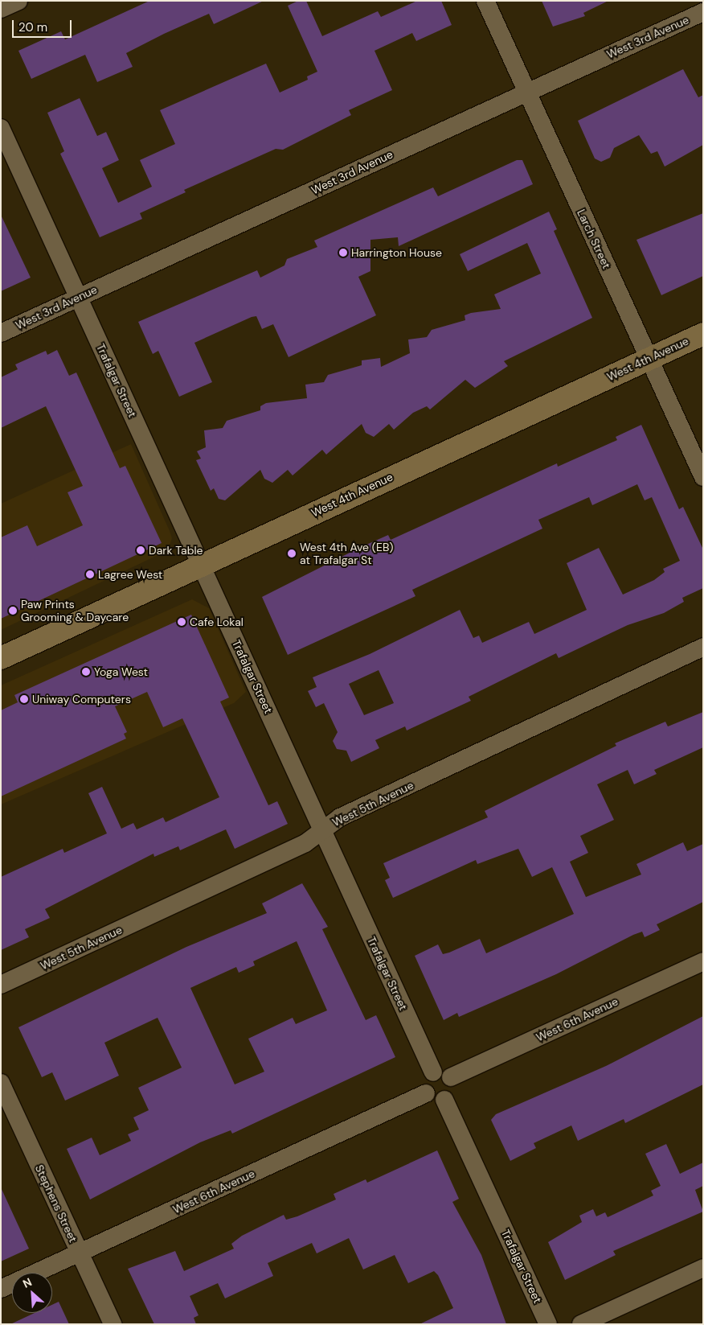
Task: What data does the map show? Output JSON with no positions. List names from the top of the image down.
{
  "streets": {
    "main road": ["West 4th Avenue"],
    "street": [
      "West 3rd Avenue",
      "Larch Street",
      "Trafalgar Street",
      "West 5th Avenue",
      "West 6th Avenue",
      "Stephens Street"
    ]
  },
  "crossings": [
    ["West 3rd Avenue", "Larch Street"],
    ["West 3rd Avenue", "Trafalgar Street"],
    ["Larch Street", "West 4th Avenue"],
    ["West 4th Avenue", "Trafalgar Street"],
    ["Trafalgar Street", "West 5th Avenue"],
    ["Trafalgar Street", "West 6th Avenue"],
    ["West 6th Avenue", "Stephens Street"]
  ],
  "places": [
    "Harrington House",
    "Dark Table",
    "West 4th Ave (EB) at Trafalgar St",
    "Lagree West",
    "Paw Prints Grooming & Daycare",
    "Cafe Lokal",
    "Yoga West",
    "Uniway Computers"
  ],
  "scale_bar": "20 m",
  "north": "top left"
}
